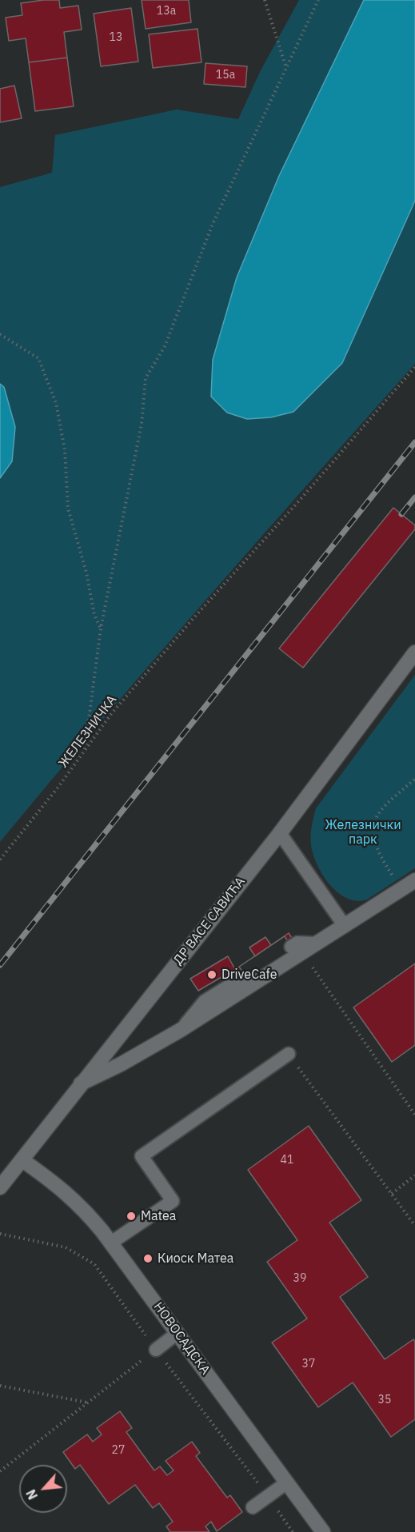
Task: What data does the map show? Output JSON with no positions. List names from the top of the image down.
{
  "streets": {
    "street": ["ДР ВАСЕ САВИЋА", "НОВОСАДСКА"],
    "path": ["ЖЕЛЕЗНИЧКА"]
  },
  "crossings": [
    ["ДР ВАСЕ САВИЋА", "НОВОСАДСКА"]
  ],
  "parks": ["Железнички парк"],
  "places": ["DriveCafe", "Matea", "Киоск Матеа"],
  "house_numbers": [
    "13a",
    "13",
    "15a",
    "41",
    "39",
    "37",
    "35",
    "27"
  ],
  "north": "bottom left"
}
